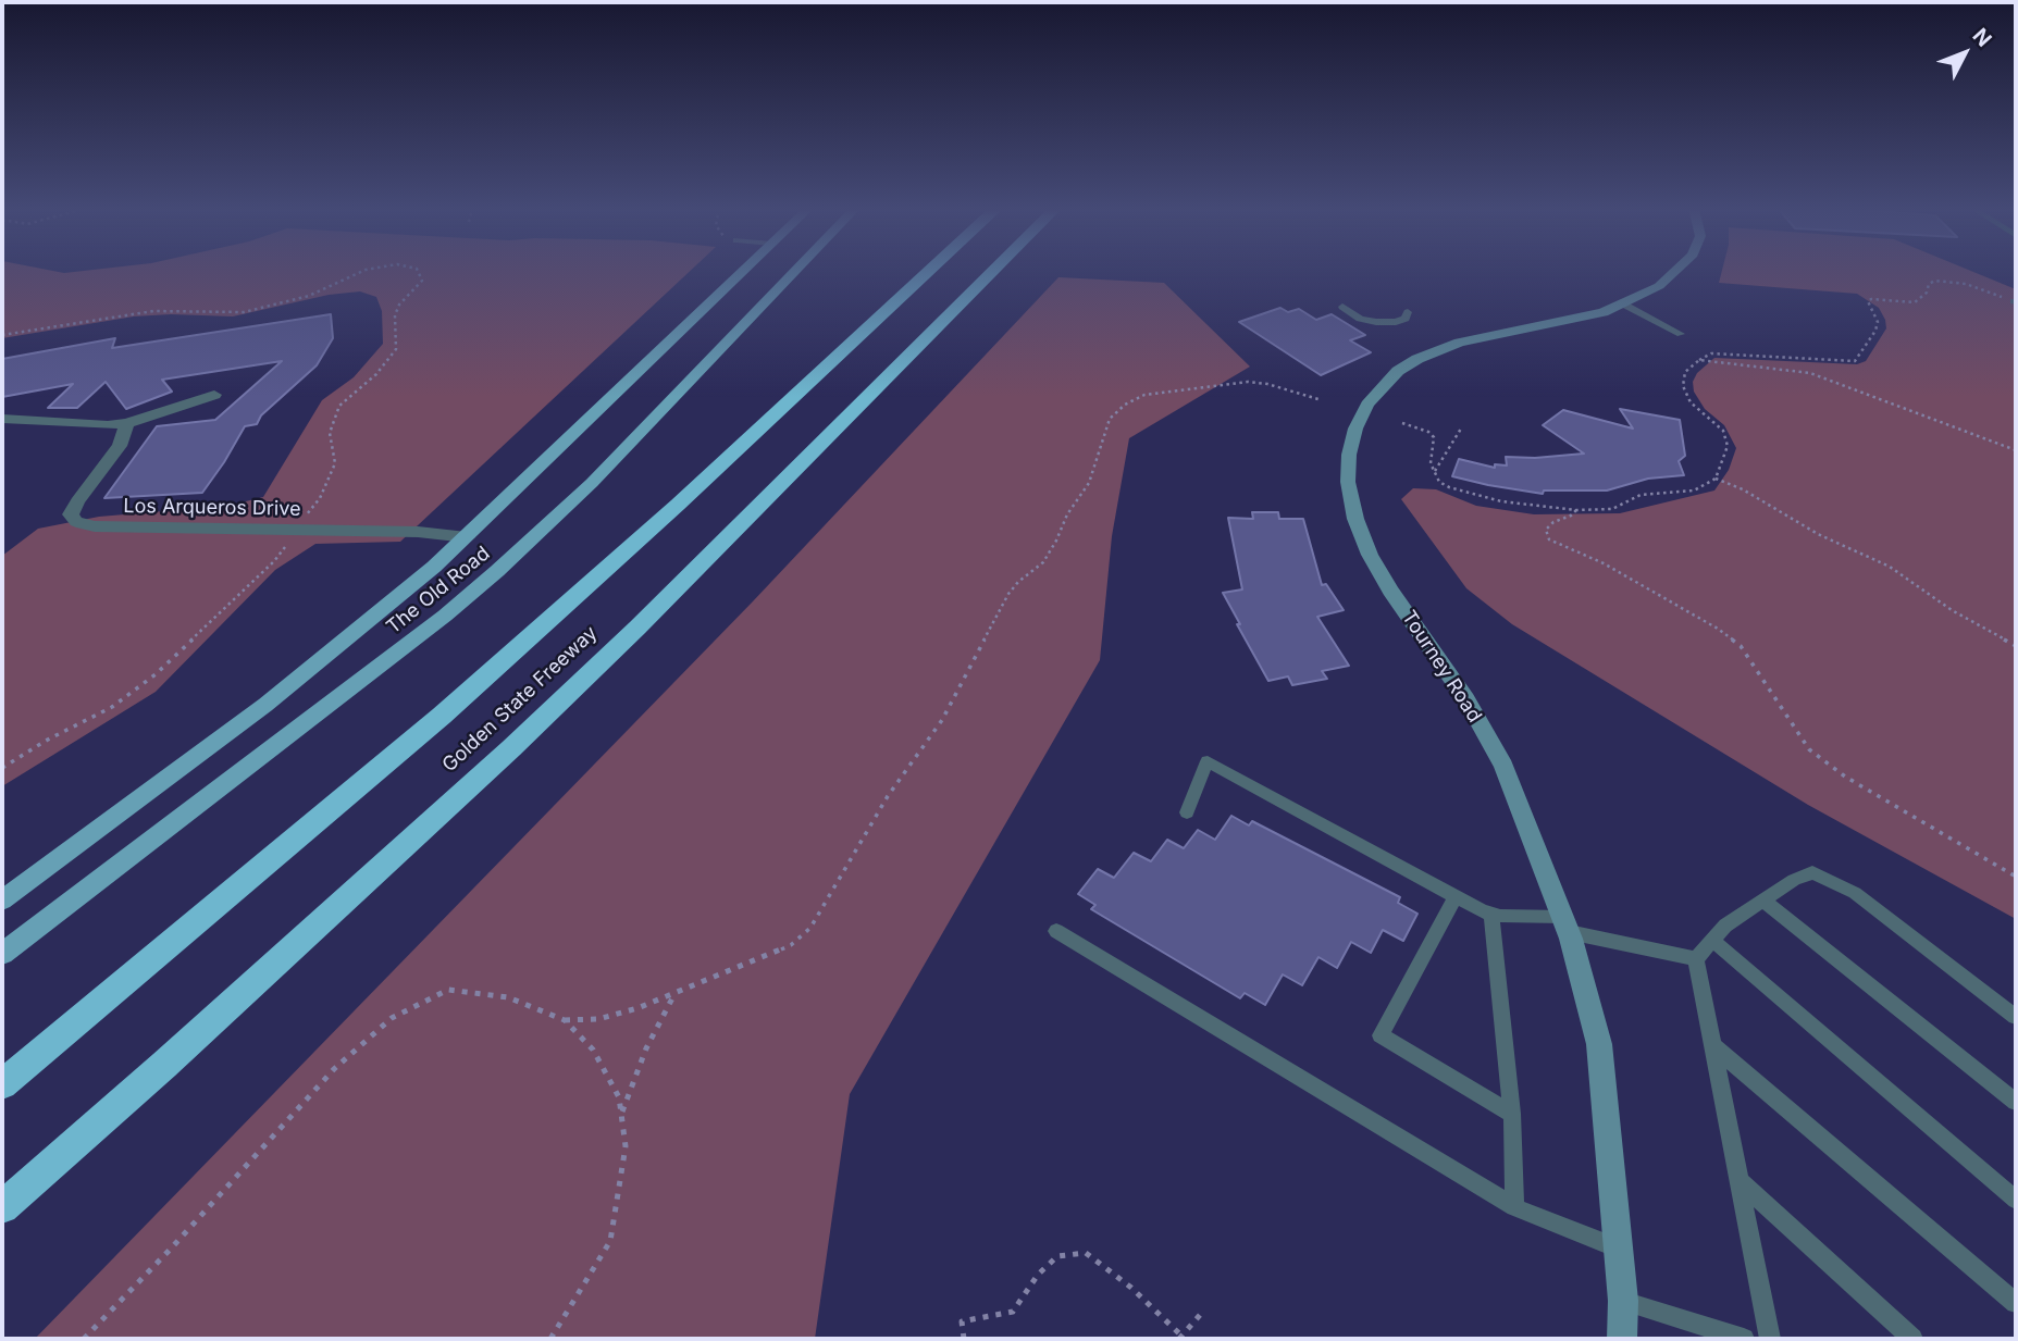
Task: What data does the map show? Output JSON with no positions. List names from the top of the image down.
{
  "streets": {
    "highway": ["Golden State Freeway"],
    "main road": ["The Old Road"],
    "street": ["Los Arqueros Drive", "Tourney Road"]
  },
  "crossings": [
    ["Los Arqueros Drive", "The Old Road"]
  ],
  "north": "top right"
}
